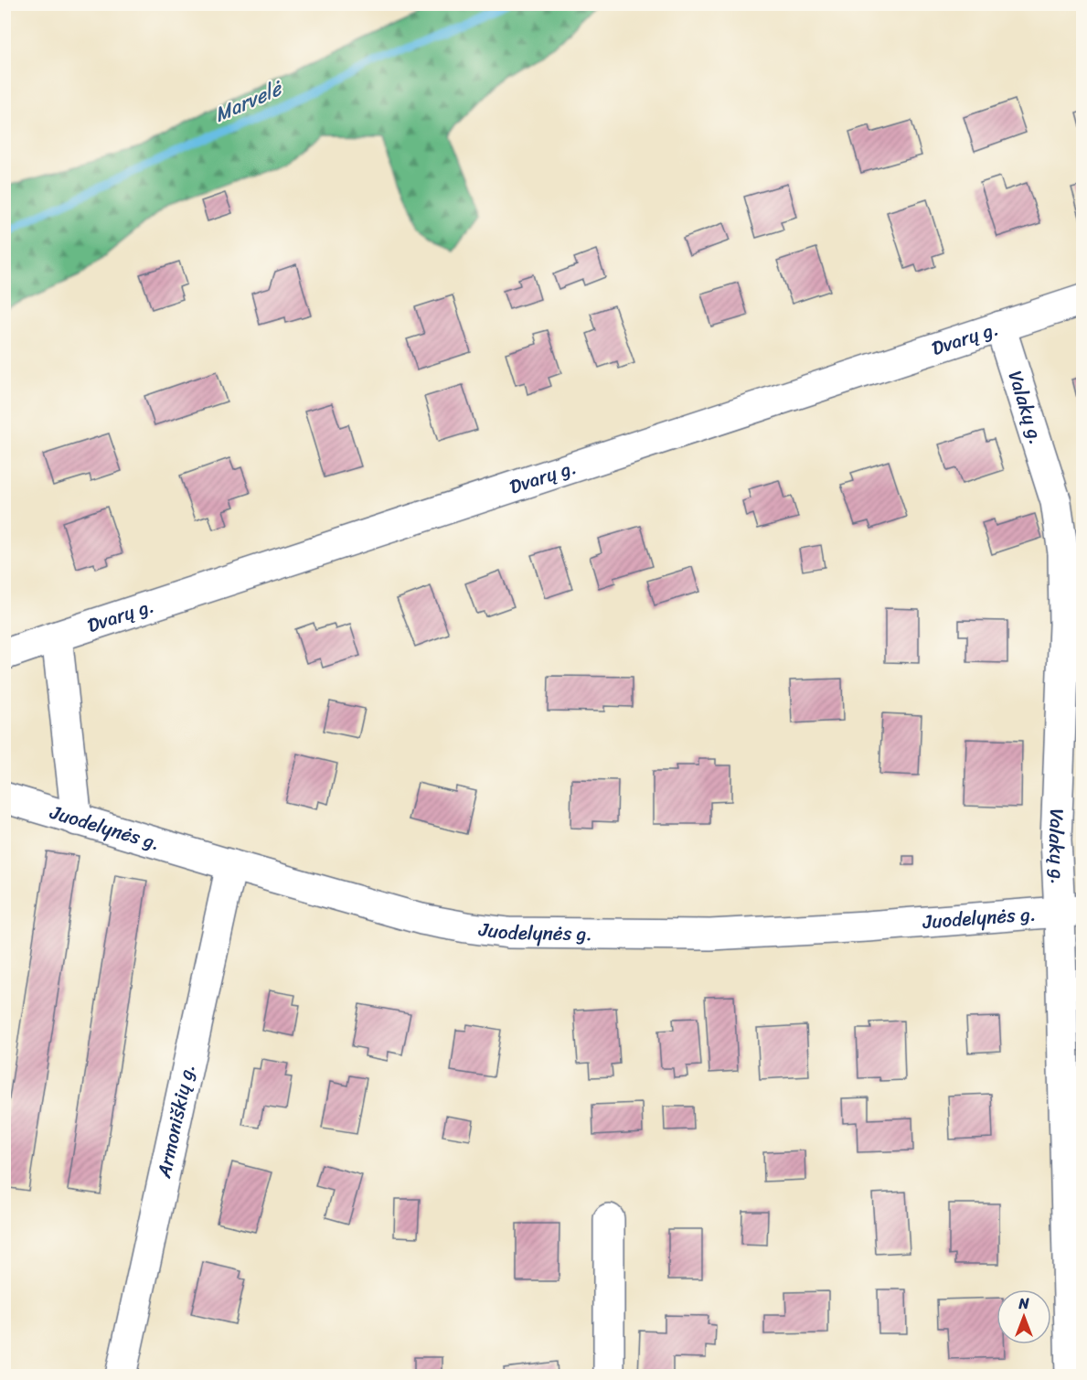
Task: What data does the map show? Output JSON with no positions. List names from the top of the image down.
{
  "streets": {
    "street": [
      "Dvarų g.",
      "Valakų g.",
      "Juodelynės g.",
      "Armoniškių g."
    ]
  },
  "crossings": [
    ["Dvarų g.", "Valakų g."],
    ["Valakų g.", "Juodelynės g."],
    ["Juodelynės g.", "Armoniškių g."]
  ],
  "water": ["Marvelė"],
  "north": "top"
}
